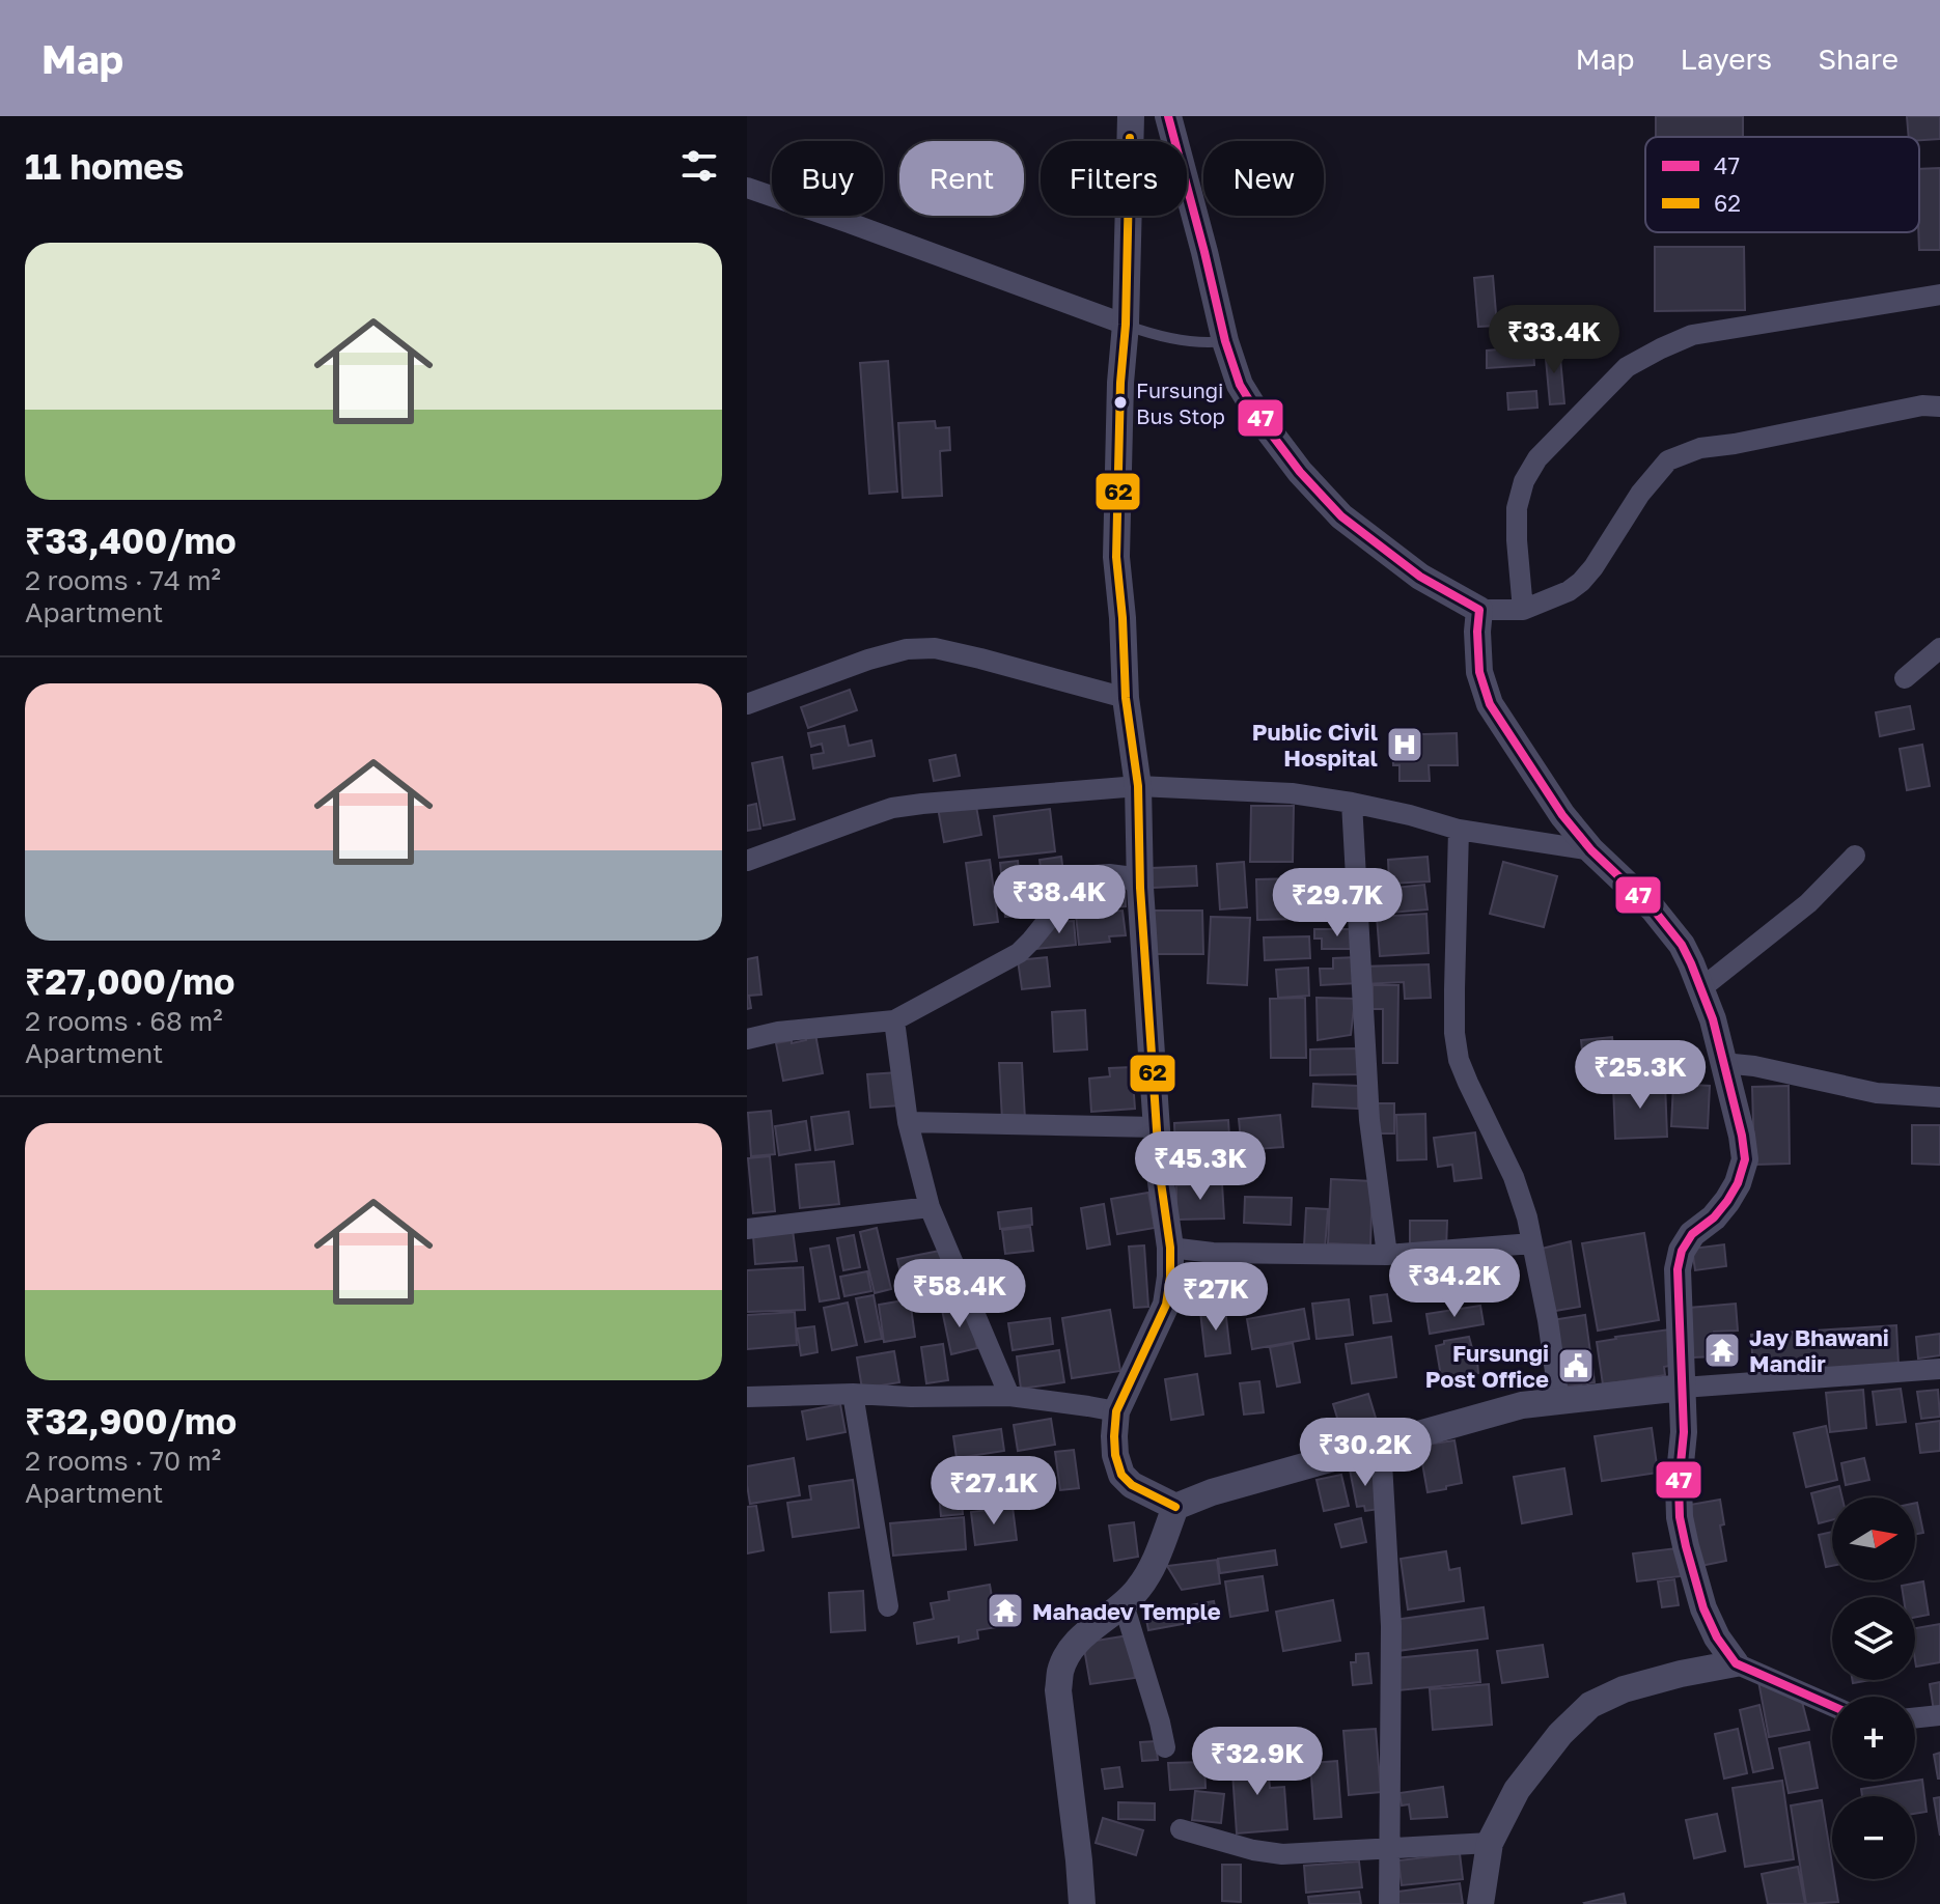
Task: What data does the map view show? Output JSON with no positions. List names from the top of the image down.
{
  "places": {
    "other": ["Fursungi Bus Stop"],
    "hospital": ["Public Civil Hospital"],
    "temple": ["Jay Bhawani Mandir", "Mahadev Temple"],
    "public building": ["Fursungi Post Office"]
  },
  "lines": ["transit line 47", "transit line 62"],
  "legend": ["47", "62"],
  "north": "right",
  "page": {
    "header": "Map",
    "nav": ["Map", "Layers", "Share"],
    "heading": "11 homes",
    "chip": [
      "Buy",
      "Rent",
      "Filters",
      "New"
    ],
    "list": [
      {
        "name": "₹33,400/mo",
        "note": "2 rooms · 74 m² · Apartment"
      },
      {
        "name": "₹27,000/mo",
        "note": "2 rooms · 68 m² · Apartment"
      },
      {
        "name": "₹32,900/mo",
        "note": "2 rooms · 70 m² · Apartment"
      }
    ],
    "price": [
      "₹33.4K",
      "₹38.4K",
      "₹29.7K",
      "₹25.3K",
      "₹45.3K",
      "₹34.2K",
      "₹58.4K",
      "₹27K",
      "₹30.2K",
      "₹27.1K",
      "₹32.9K"
    ],
    "map_buttons": ["+", "−"]
  }
}
